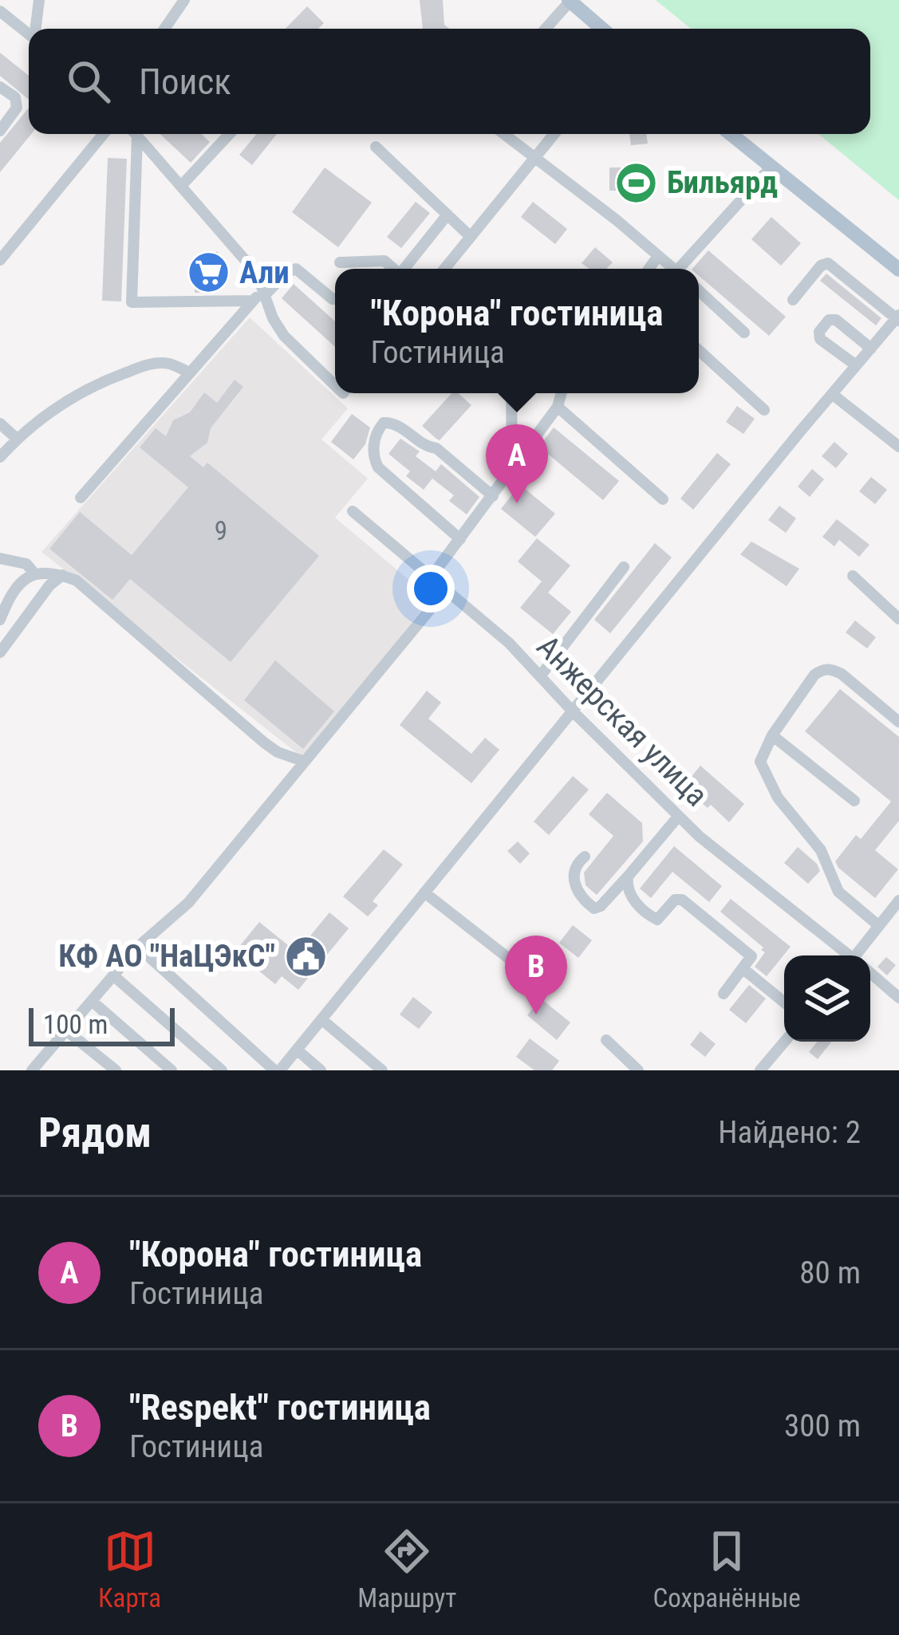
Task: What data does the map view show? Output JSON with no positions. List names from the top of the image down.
{
  "streets": {
    "street": ["Анжерская улица"]
  },
  "places": {
    "sports": ["Бильярд"],
    "supermarket": ["Али"],
    "public building": ["КФ АО \"НаЦЭкС\""]
  },
  "house_numbers": ["9"],
  "scale_bar": "100 m",
  "page": {
    "search": "Поиск",
    "popup": ["\"Корона\" гостиница", "Гостиница"],
    "pins": ["A", "B"],
    "scale": "100 m",
    "heading": ["Рядом", "Найдено: 2"],
    "list": [
      {
        "mark": "A",
        "name": "\"Корона\" гостиница",
        "note": "Гостиница",
        "value": "80 m"
      },
      {
        "mark": "B",
        "name": "\"Respekt\" гостиница",
        "note": "Гостиница",
        "value": "300 m"
      }
    ],
    "nav": ["Карта", "Маршрут", "Сохранённые"]
  }
}
